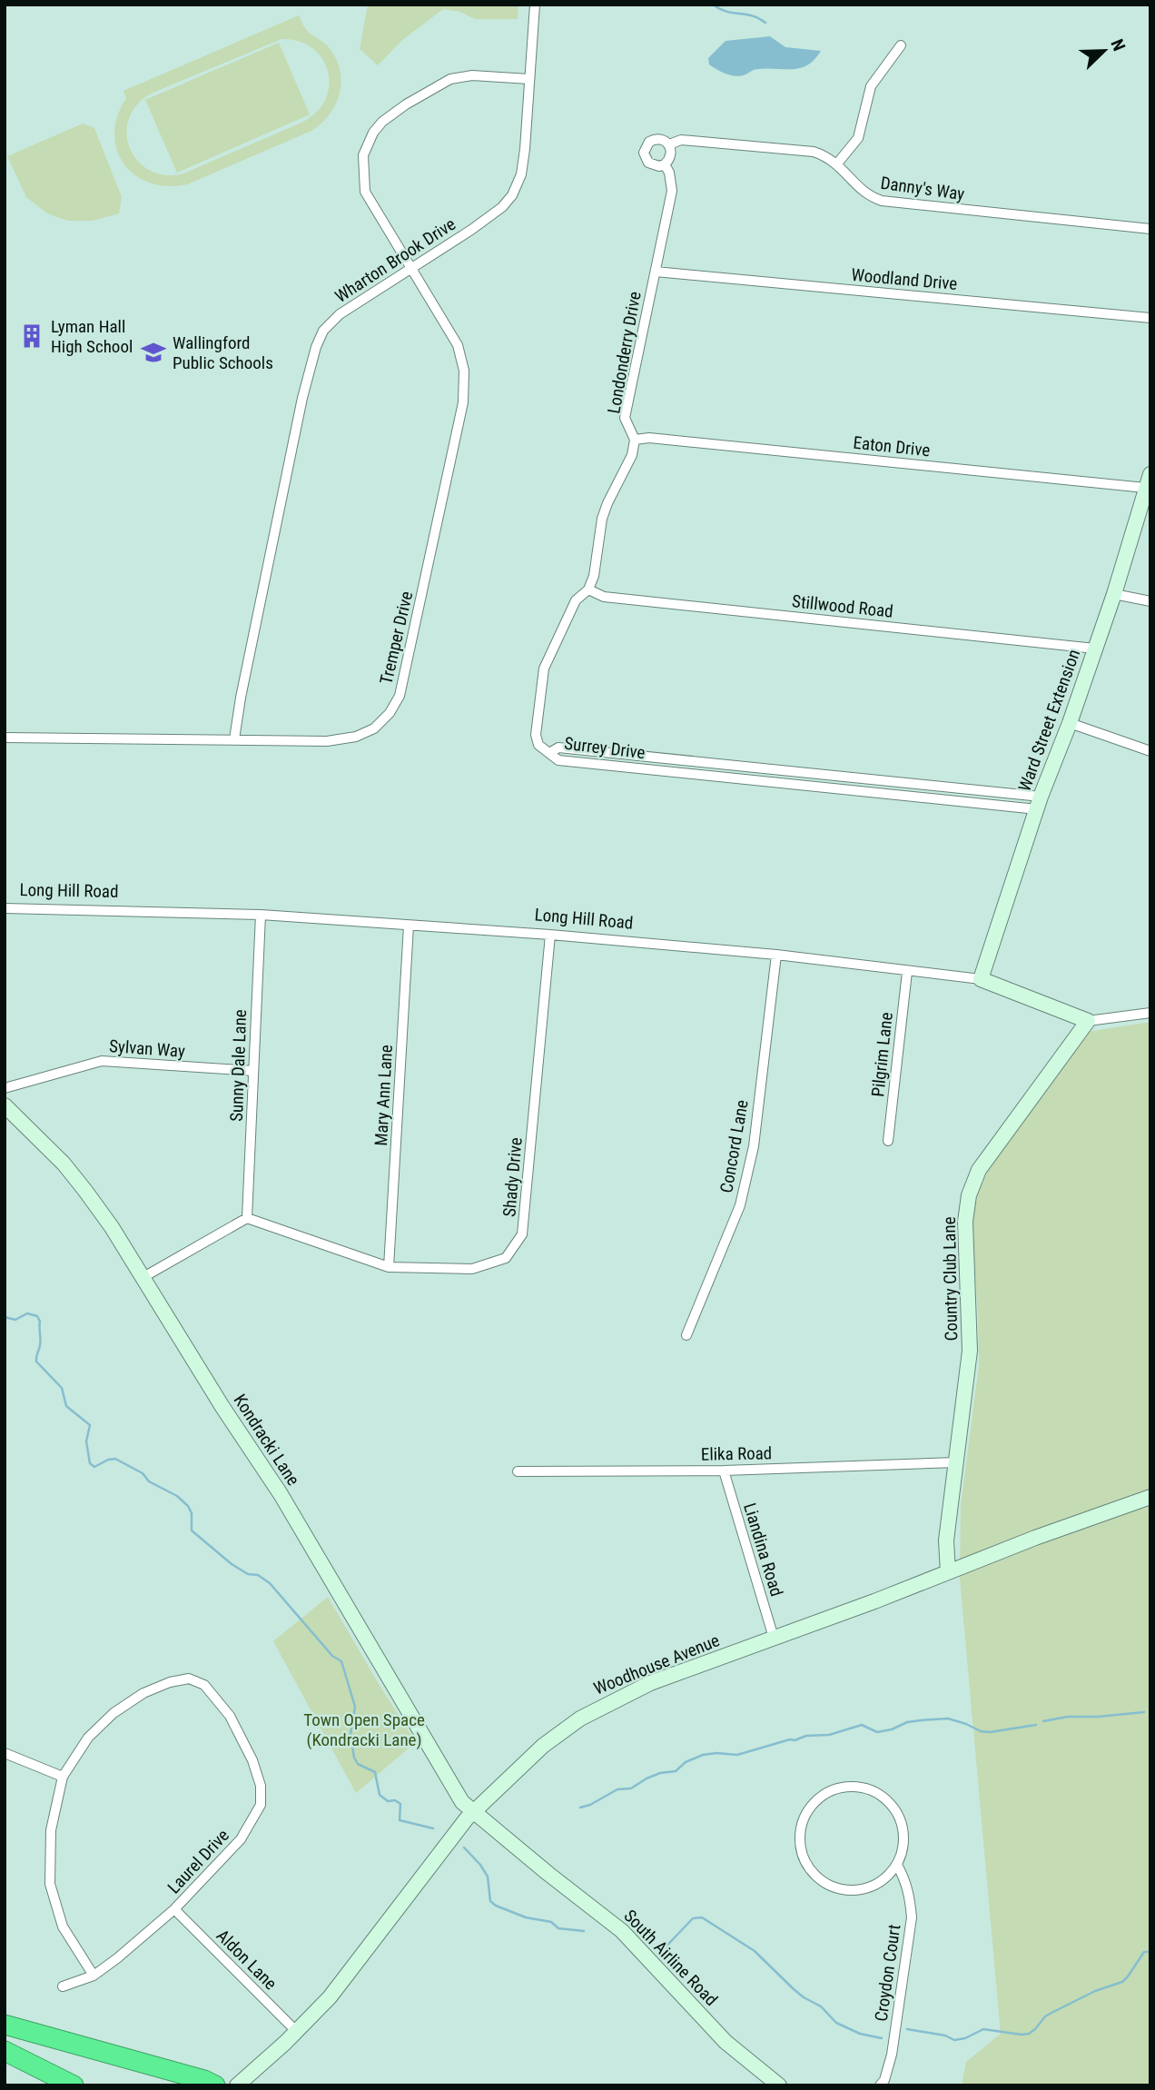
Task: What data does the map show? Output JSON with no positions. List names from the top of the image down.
{
  "streets": {
    "main road": [
      "Ward Street Extension",
      "Long Hill Road",
      "Country Club Lane",
      "Kondracki Lane",
      "Woodhouse Avenue",
      "South Airline Road"
    ],
    "street": [
      "Danny's Way",
      "Wharton Brook Drive",
      "Woodland Drive",
      "Londonderry Drive",
      "Eaton Drive",
      "Stillwood Road",
      "Tremper Drive",
      "Surrey Drive",
      "Sylvan Way",
      "Pilgrim Lane",
      "Sunny Dale Lane",
      "Mary Ann Lane",
      "Concord Lane",
      "Shady Drive",
      "Elika Road",
      "Liandina Road",
      "Laurel Drive",
      "Aldon Lane",
      "Croydon Court"
    ]
  },
  "crossings": [
    ["Wharton Brook Drive", "Tremper Drive"],
    ["Woodland Drive", "Londonderry Drive"],
    ["Londonderry Drive", "Eaton Drive"],
    ["Eaton Drive", "Ward Street Extension"],
    ["Stillwood Road", "Ward Street Extension"],
    ["Stillwood Road", "Surrey Drive"],
    ["Ward Street Extension", "Surrey Drive"],
    ["Ward Street Extension", "Long Hill Road"],
    ["Long Hill Road", "Pilgrim Lane"],
    ["Long Hill Road", "Sunny Dale Lane"],
    ["Long Hill Road", "Mary Ann Lane"],
    ["Long Hill Road", "Concord Lane"],
    ["Long Hill Road", "Shady Drive"],
    ["Long Hill Road", "Country Club Lane"],
    ["Sylvan Way", "Sunny Dale Lane"],
    ["Sunny Dale Lane", "Shady Drive"],
    ["Mary Ann Lane", "Shady Drive"],
    ["Country Club Lane", "Elika Road"],
    ["Country Club Lane", "Woodhouse Avenue"],
    ["Kondracki Lane", "Woodhouse Avenue"],
    ["Kondracki Lane", "South Airline Road"],
    ["Elika Road", "Liandina Road"],
    ["Liandina Road", "Woodhouse Avenue"],
    ["Woodhouse Avenue", "South Airline Road"],
    ["Woodhouse Avenue", "Aldon Lane"],
    ["Laurel Drive", "Aldon Lane"]
  ],
  "parks": ["Town Open Space (Kondracki Lane)"],
  "places": {
    "building": ["Lyman Hall High School"],
    "school or university": ["Wallingford Public Schools"]
  },
  "north": "top right"
}
